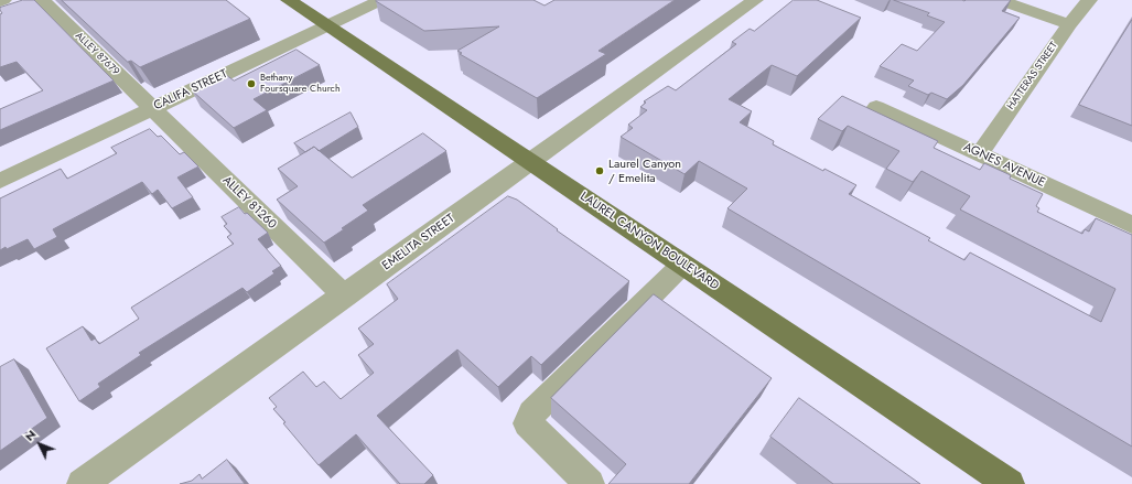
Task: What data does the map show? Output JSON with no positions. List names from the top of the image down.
{
  "streets": {
    "main road": ["LAUREL CANYON BOULEVARD"],
    "street": [
      "ALLEY 87679",
      "HATTERAS STREET",
      "CALIFA STREET",
      "AGNES AVENUE",
      "ALLEY 81260",
      "EMELITA STREET"
    ]
  },
  "crossings": [
    ["ALLEY 87679", "CALIFA STREET"],
    ["ALLEY 87679", "ALLEY 81260"],
    ["HATTERAS STREET", "AGNES AVENUE"],
    ["CALIFA STREET", "ALLEY 81260"],
    ["CALIFA STREET", "LAUREL CANYON BOULEVARD"],
    ["ALLEY 81260", "EMELITA STREET"],
    ["LAUREL CANYON BOULEVARD", "EMELITA STREET"]
  ],
  "places": ["Bethany Foursquare Church", "Laurel Canyon / Emelita"],
  "north": "top left"
}
